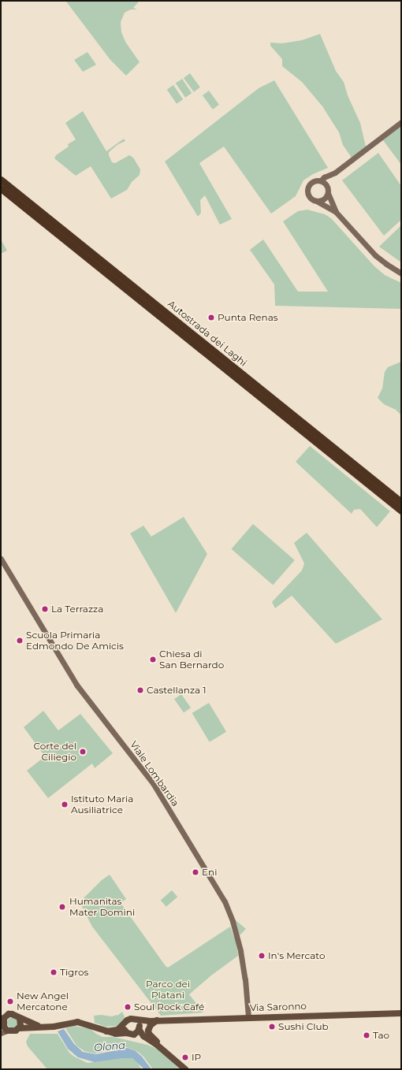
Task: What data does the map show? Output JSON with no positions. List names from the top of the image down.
{
  "streets": {
    "highway": ["Autostrada dei Laghi"],
    "main road": ["Via Saronno"],
    "street": ["Viale Lombardia"]
  },
  "crossings": [
    ["Viale Lombardia", "Via Saronno"]
  ],
  "water": ["Olona"],
  "parks": ["Parco dei Platani"],
  "places": [
    "Punta Renas",
    "La Terrazza",
    "Scuola Primaria Edmondo De Amicis",
    "Chiesa di San Bernardo",
    "Castellanza 1",
    "Corte del Ciliegio",
    "Istituto Maria Ausiliatrice",
    "Eni",
    "Humanitas Mater Domini",
    "In's Mercato",
    "Tigros",
    "New Angel Mercatone",
    "Soul Rock Café",
    "Sushi Club",
    "Tao",
    "IP"
  ]
}
